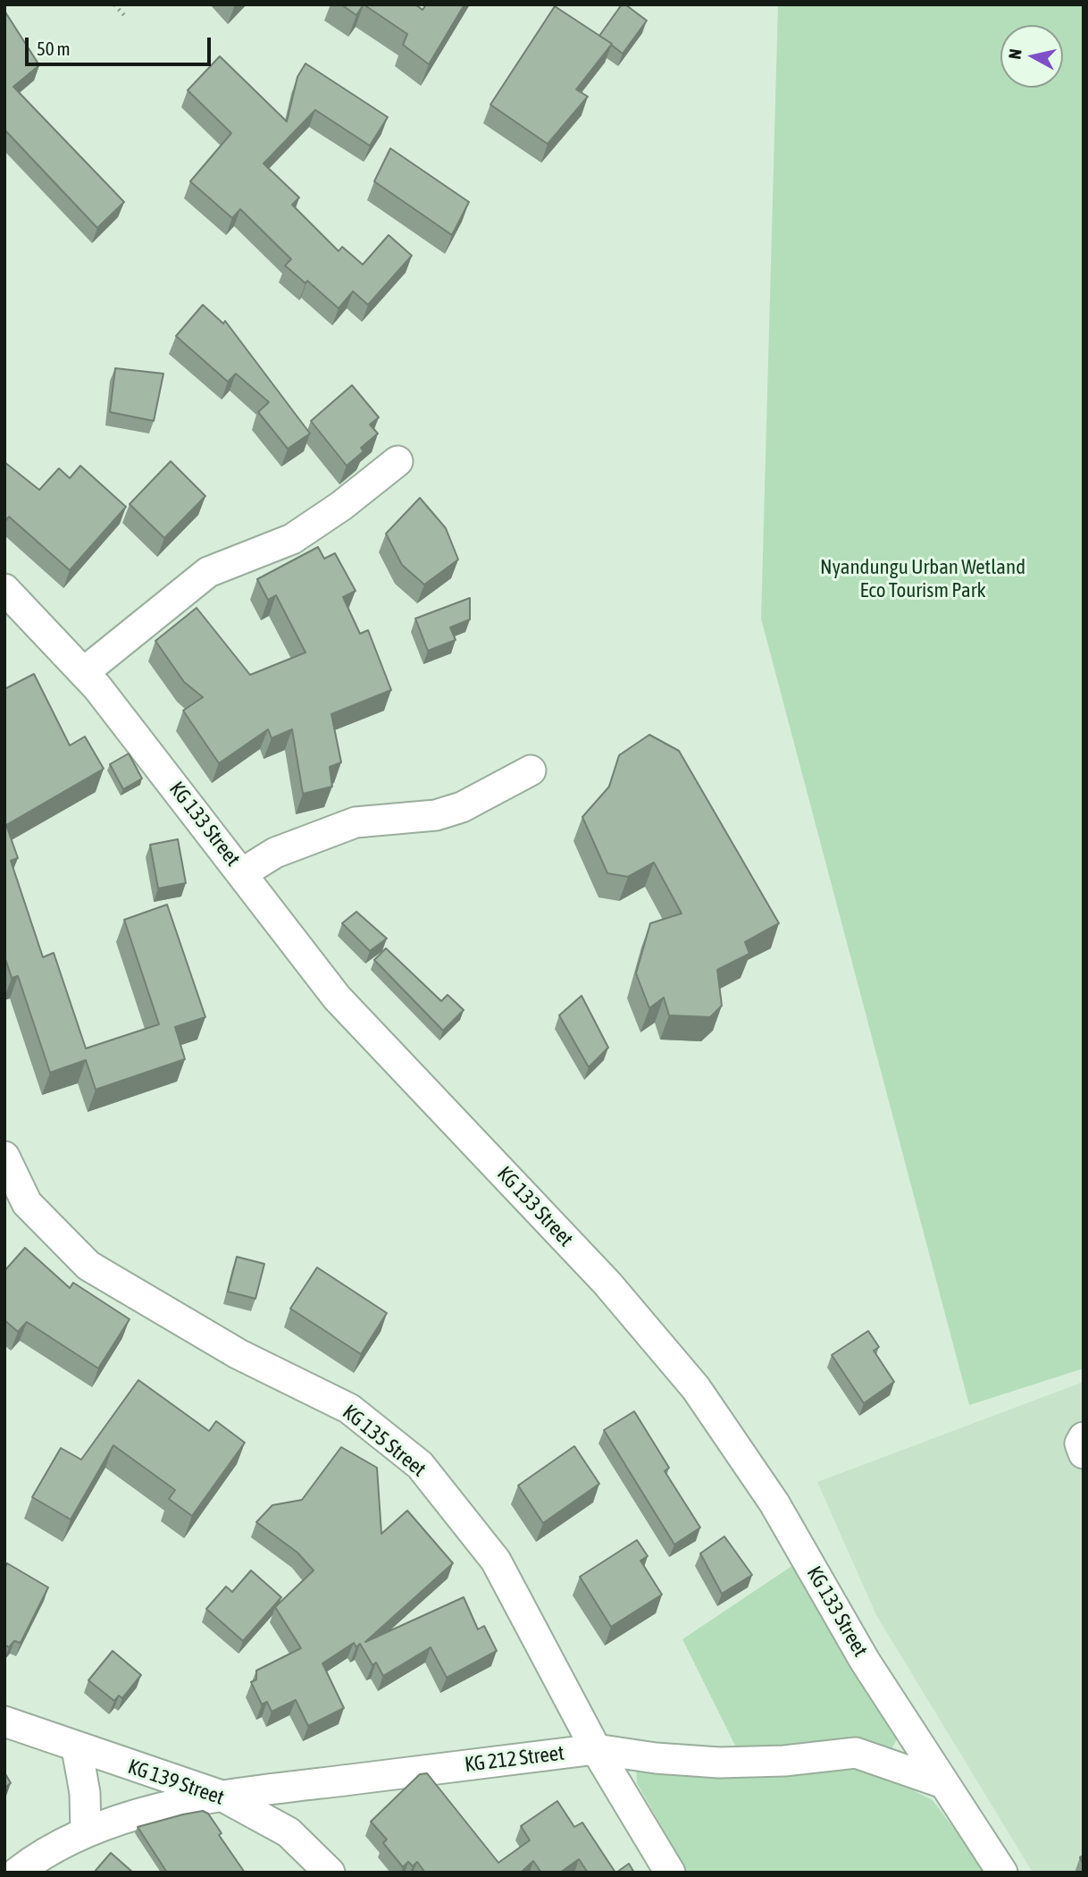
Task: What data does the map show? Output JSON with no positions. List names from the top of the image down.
{
  "streets": {
    "street": [
      "KG 133 Street",
      "KG 135 Street",
      "KG 212 Street",
      "KG 139 Street"
    ]
  },
  "crossings": [
    ["KG 133 Street", "KG 212 Street"],
    ["KG 135 Street", "KG 212 Street"],
    ["KG 212 Street", "KG 139 Street"]
  ],
  "parks": ["Nyandungu Urban Wetland Eco Tourism Park"],
  "scale_bar": "50 m",
  "north": "left"
}
